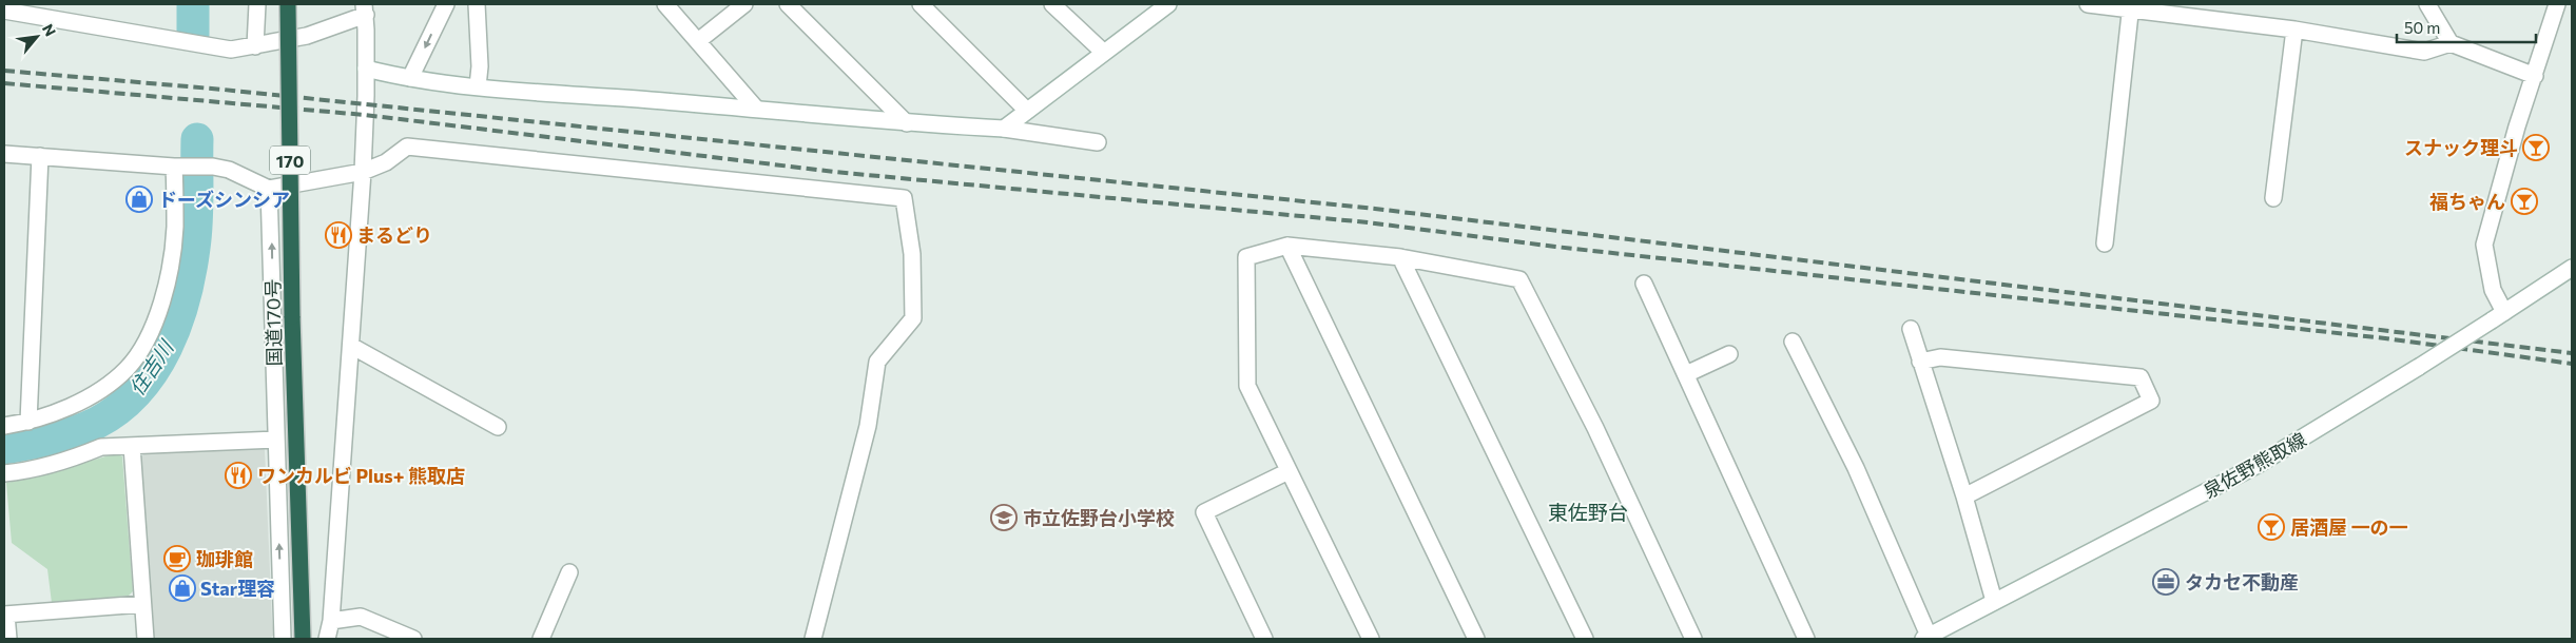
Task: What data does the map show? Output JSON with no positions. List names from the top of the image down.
{
  "streets": {
    "highway": ["170", "国道170号"],
    "street": ["泉佐野熊取線"]
  },
  "districts": ["東佐野台"],
  "water": ["住吉川"],
  "places": {
    "bar": ["スナック理斗", "福ちゃん", "居酒屋 一の一"],
    "shop": ["ドーズシンシア", "Star理容"],
    "restaurant": ["まるどり", "ワンカルビ Plus+ 熊取店"],
    "school or university": ["市立佐野台小学校"],
    "cafe": ["珈琲館"],
    "office": ["タカセ不動産"]
  },
  "scale_bar": "50 m",
  "north": "top right"
}
